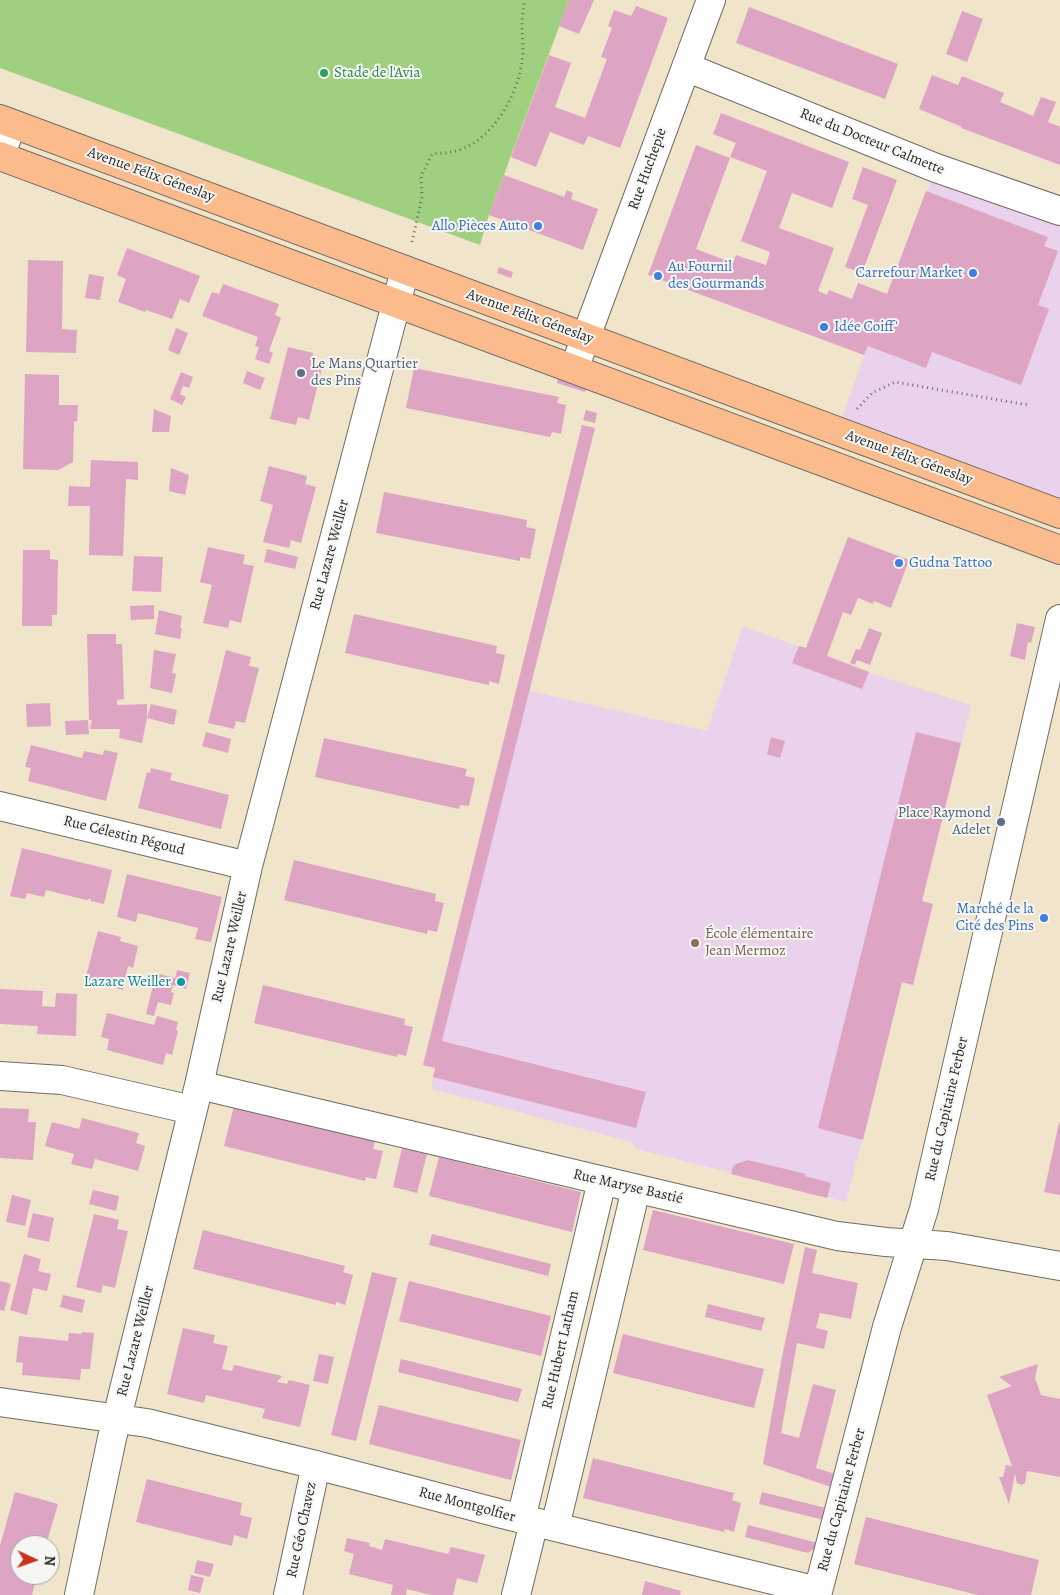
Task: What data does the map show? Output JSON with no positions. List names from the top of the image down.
{
  "streets": {
    "main road": ["Avenue Félix Géneslay"],
    "street": [
      "Rue du Docteur Calmette",
      "Rue Huchepie",
      "Rue Lazare Weiller",
      "Rue Célestin Pégoud",
      "Rue du Capitaine Ferber",
      "Rue Maryse Bastié",
      "Rue Hubert Latham",
      "Rue Montgolfier",
      "Rue Géo Chavez"
    ]
  },
  "crossings": [
    ["Rue du Docteur Calmette", "Rue Huchepie"],
    ["Rue Huchepie", "Avenue Félix Géneslay"],
    ["Avenue Félix Géneslay", "Rue Lazare Weiller"],
    ["Rue Lazare Weiller", "Rue Célestin Pégoud"],
    ["Rue Lazare Weiller", "Rue Maryse Bastié"],
    ["Rue Lazare Weiller", "Rue Montgolfier"],
    ["Rue du Capitaine Ferber", "Rue Maryse Bastié"],
    ["Rue du Capitaine Ferber", "Rue Montgolfier"],
    ["Rue Maryse Bastié", "Rue Hubert Latham"],
    ["Rue Hubert Latham", "Rue Montgolfier"],
    ["Rue Montgolfier", "Rue Géo Chavez"]
  ],
  "places": [
    "Stade de l'Avia",
    "Allo Pièces Auto",
    "Carrefour Market",
    "Au Fournil des Gourmands",
    "Idée Coiff'",
    "Le Mans Quartier des Pins",
    "Gudna Tattoo",
    "Place Raymond Adelet",
    "Marché de la Cité des Pins",
    "École élémentaire Jean Mermoz",
    "Lazare Weiller"
  ],
  "north": "right"
}
